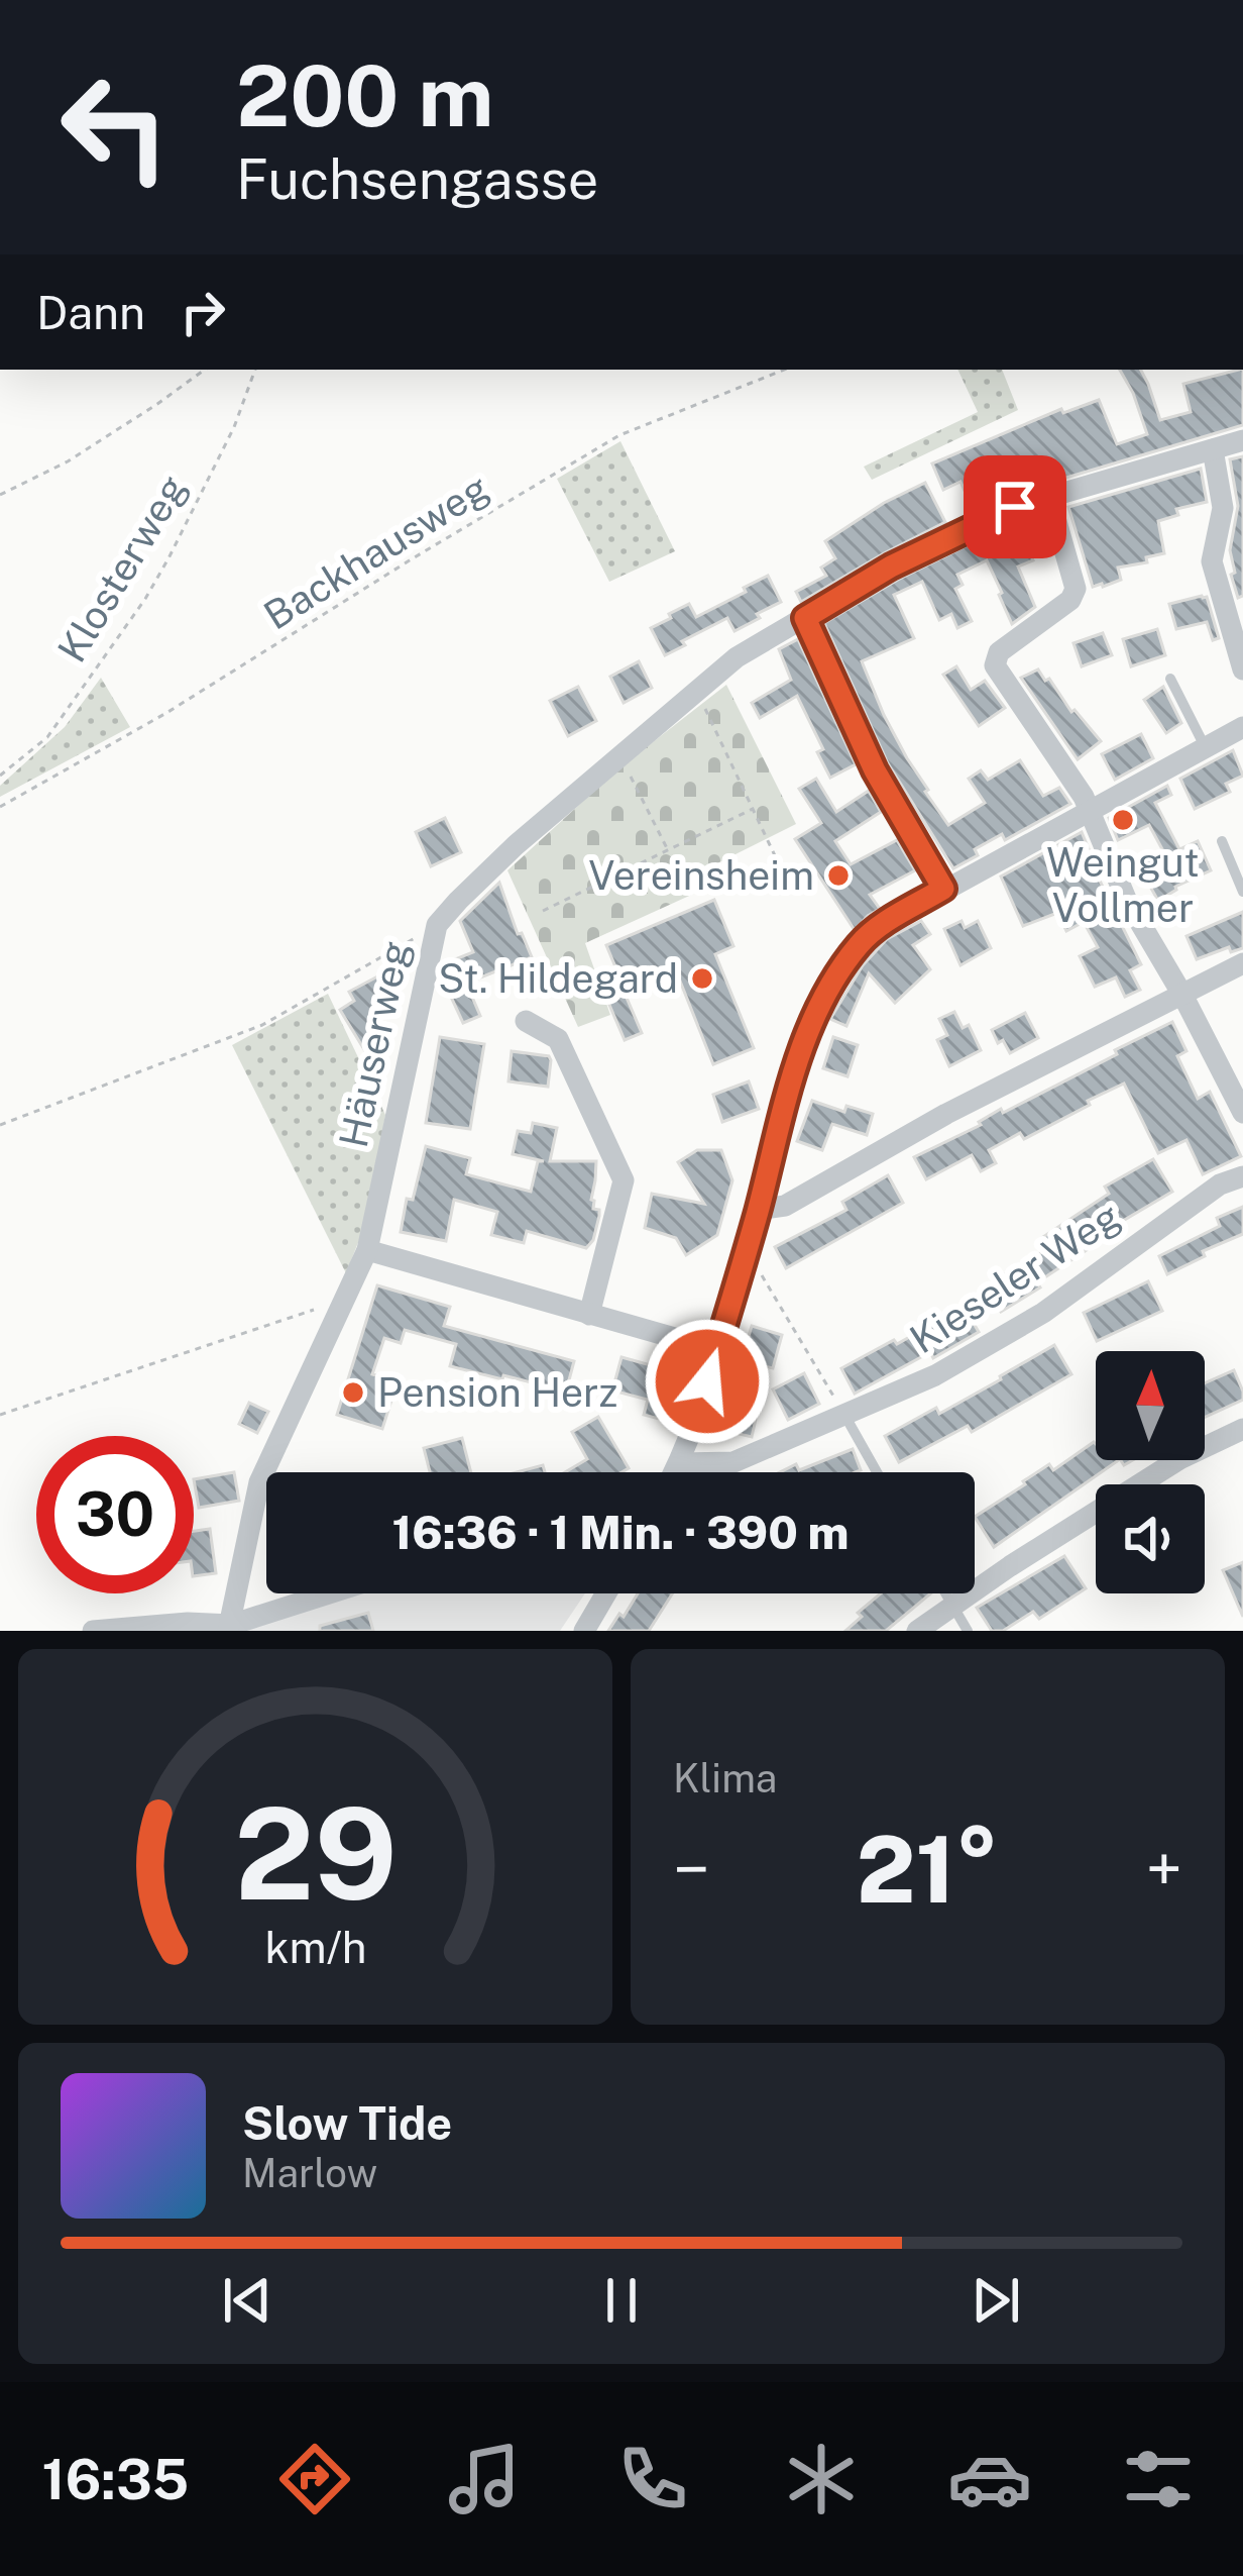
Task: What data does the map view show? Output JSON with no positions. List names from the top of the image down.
{
  "streets": {
    "street": ["Häuserweg", "Kieseler Weg"],
    "path": ["Backhausweg", "Klosterweg"]
  },
  "places": [
    "Weingut Vollmer",
    "Vereinsheim",
    "St. Hildegard",
    "Pension Herz"
  ],
  "north": "top",
  "page": {
    "turn": ["200 m", "Fuchsengasse"],
    "then": "Dann",
    "limit": "30",
    "trip": "16:36 · 1 Min. · 390 m",
    "tile": "Klima",
    "heat": ["−", "21°", "+"],
    "song": ["Slow Tide", "Marlow"],
    "tabs": "16:35",
    "gauge": ["29", "km/h"]
  }
}
